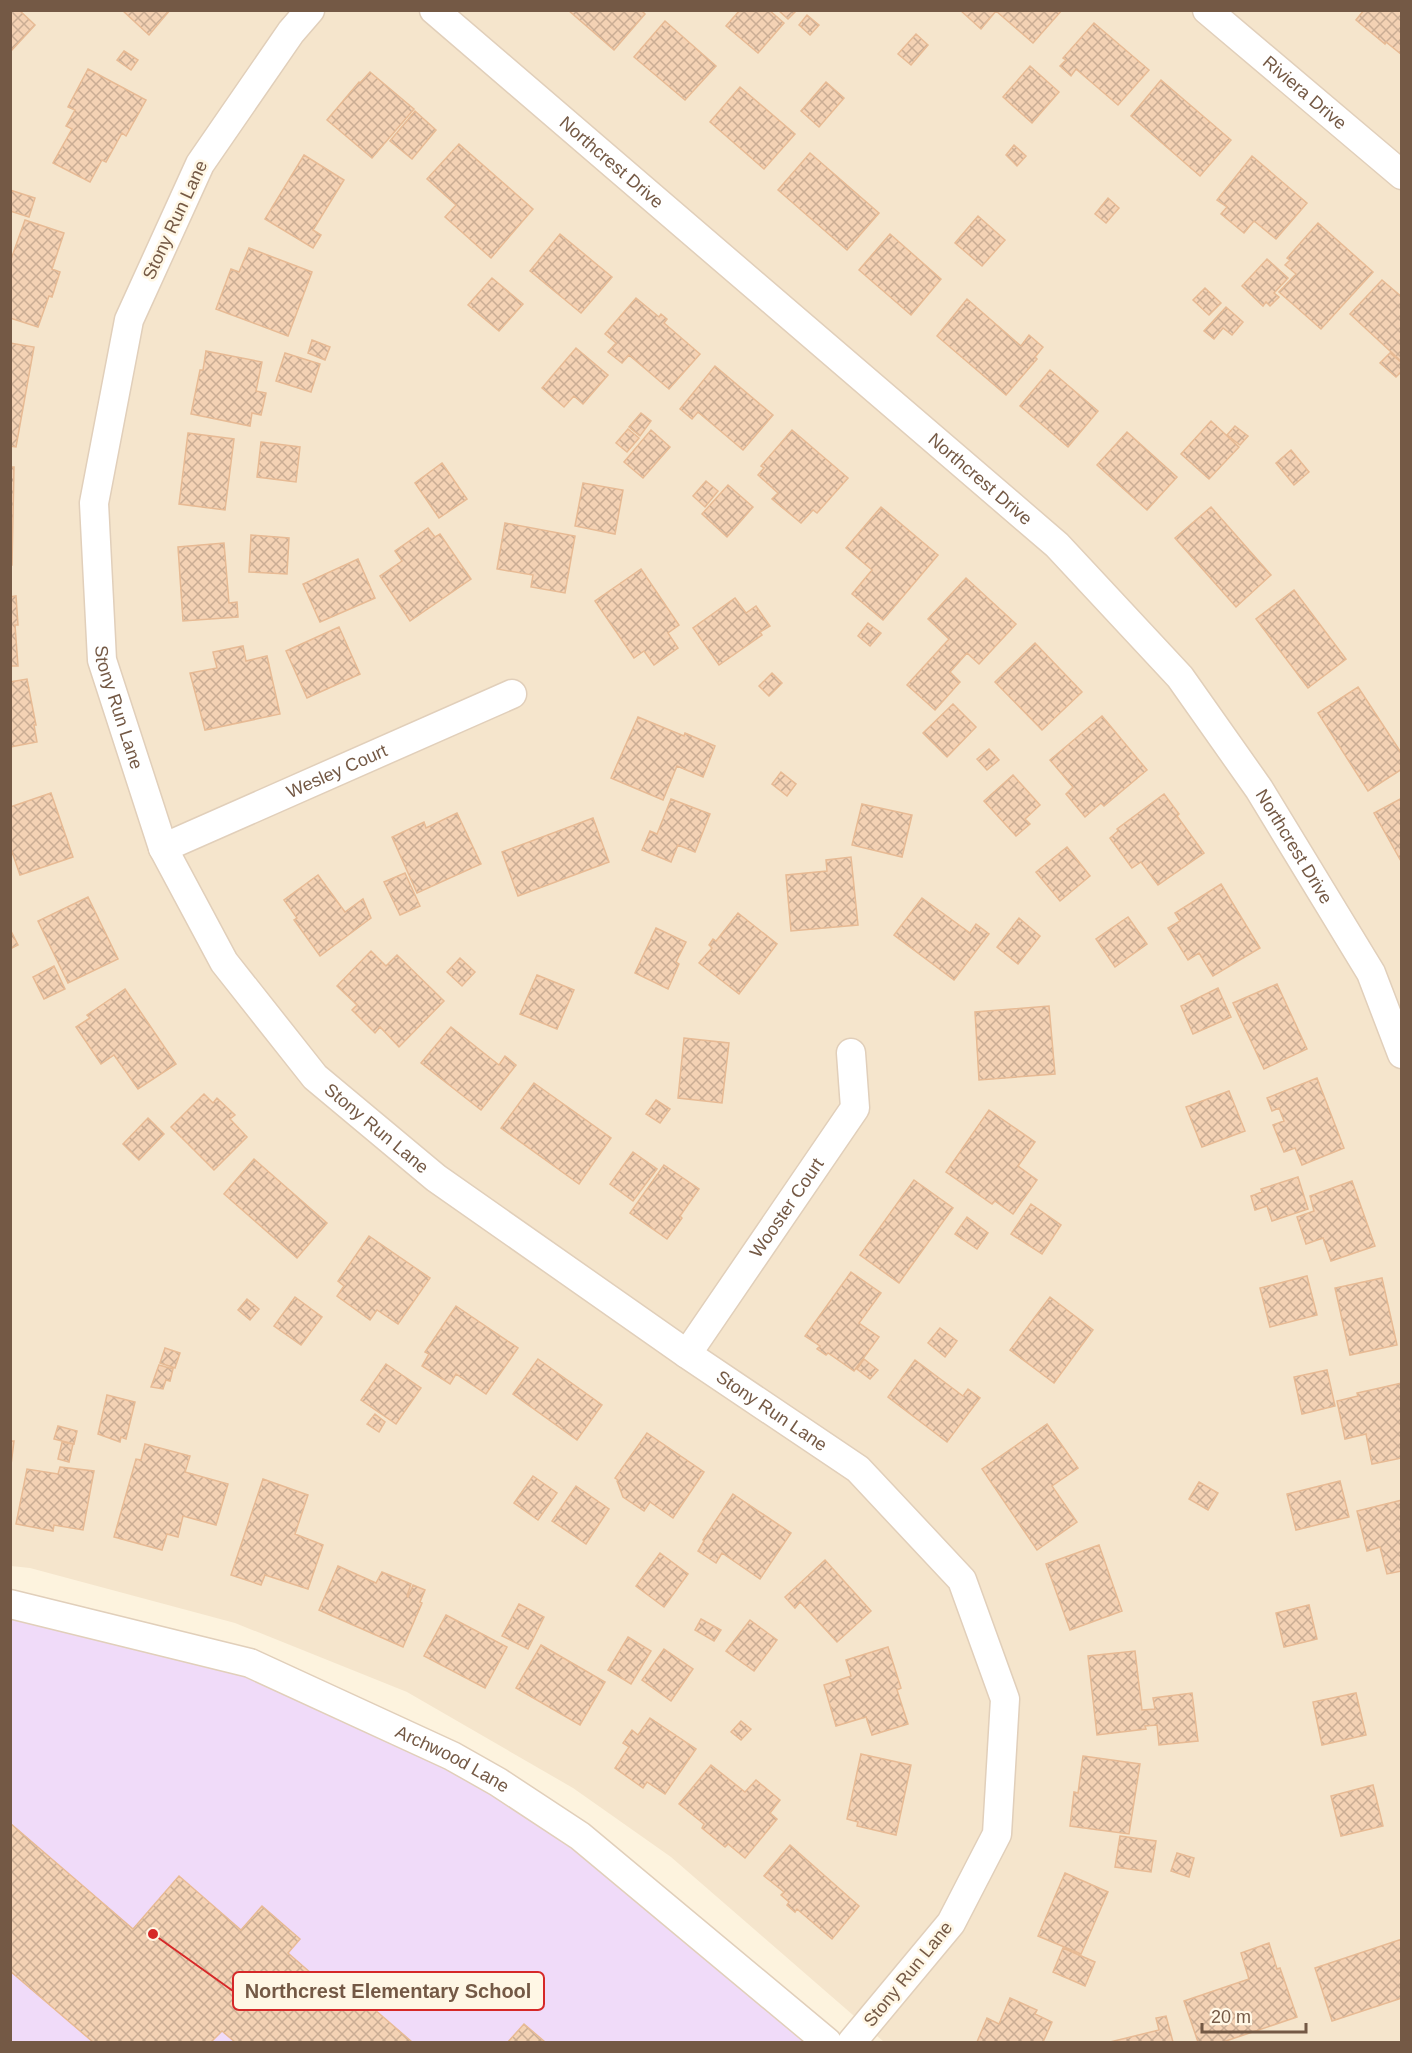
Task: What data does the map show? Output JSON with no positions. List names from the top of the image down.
{
  "streets": {
    "street": [
      "Riviera Drive",
      "Northcrest Drive",
      "Stony Run Lane",
      "Wesley Court",
      "Wooster Court",
      "Archwood Lane"
    ]
  },
  "crossings": [
    ["Stony Run Lane", "Wesley Court"],
    ["Stony Run Lane", "Wooster Court"]
  ],
  "places": ["Northcrest Elementary School"],
  "scale_bar": "20 m"
}
